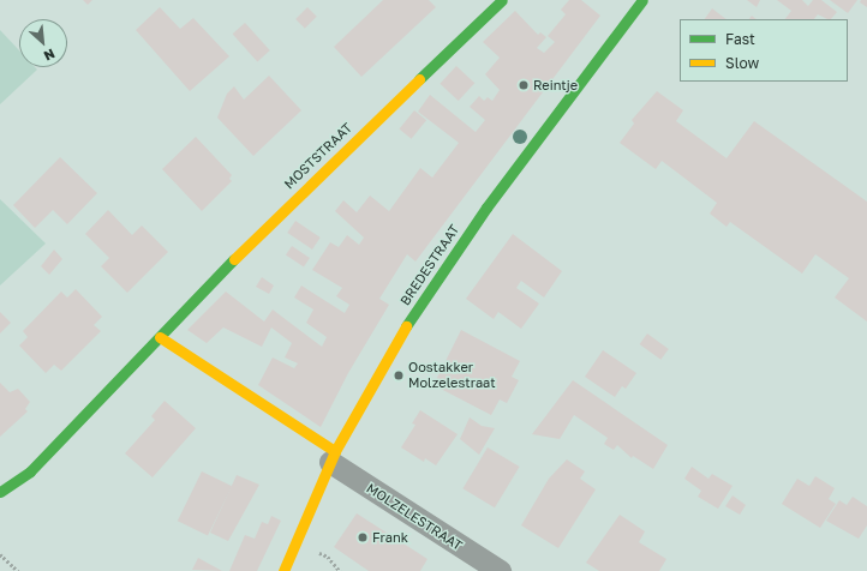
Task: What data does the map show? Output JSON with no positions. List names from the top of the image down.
{
  "streets": {
    "street": ["MOSTSTRAAT", "BREDESTRAAT", "MOLZELESTRAAT"]
  },
  "crossings": [
    ["BREDESTRAAT", "MOLZELESTRAAT"]
  ],
  "places": ["Reintje", "Oostakker Molzelestraat", "Frank"],
  "legend": ["Fast", "Slow"],
  "north": "bottom right"
}
